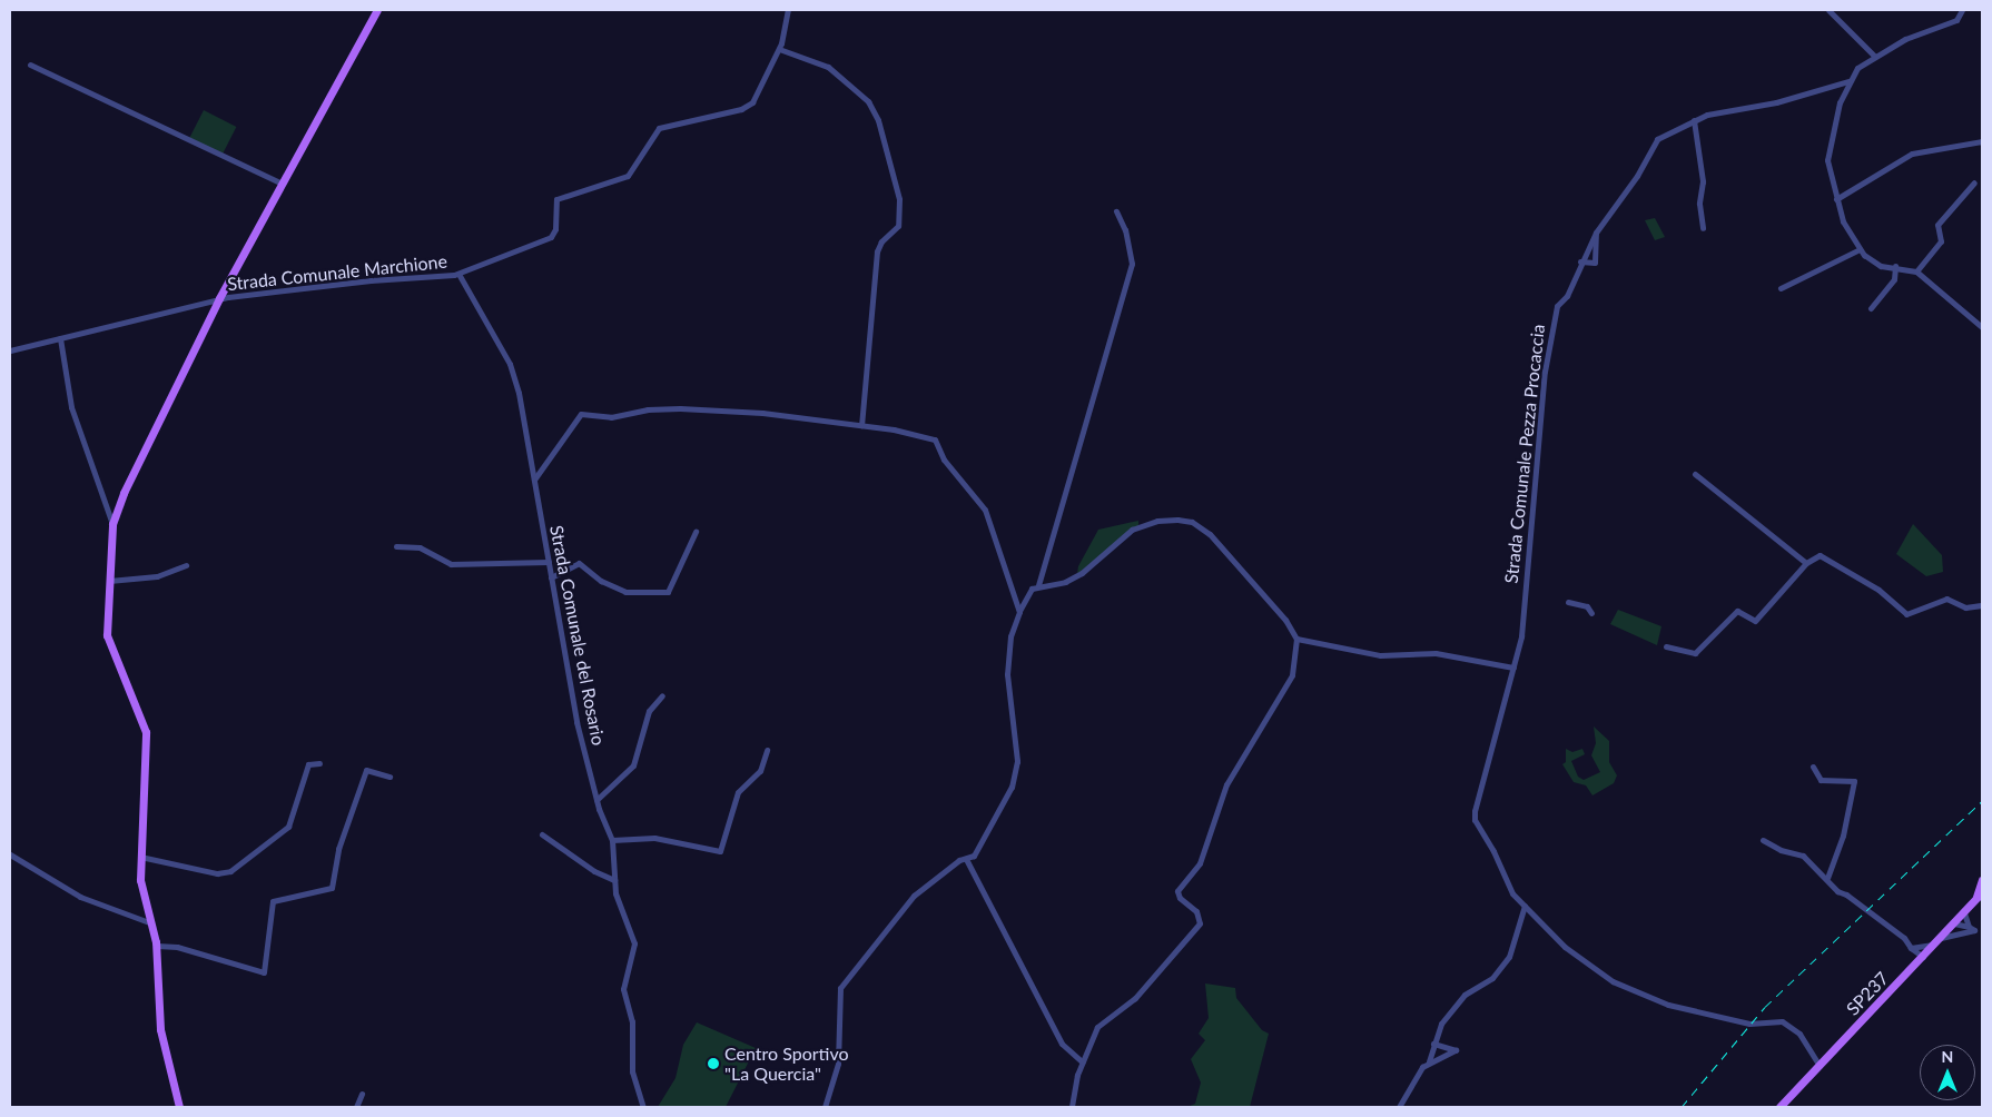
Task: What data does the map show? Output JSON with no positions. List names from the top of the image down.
{
  "streets": {
    "main road": ["SP237"],
    "street": ["Strada Comunale Marchione", "Strada Comunale Pezza Procaccia", "Strada Comunale del Rosario"]
  },
  "crossings": [
    ["Strada Comunale Marchione", "Strada Comunale del Rosario"],
    ["Strada Comunale Pezza Procaccia", "SP237"]
  ],
  "places": ["Centro Sportivo \"La Quercia\""],
  "north": "top"
}
